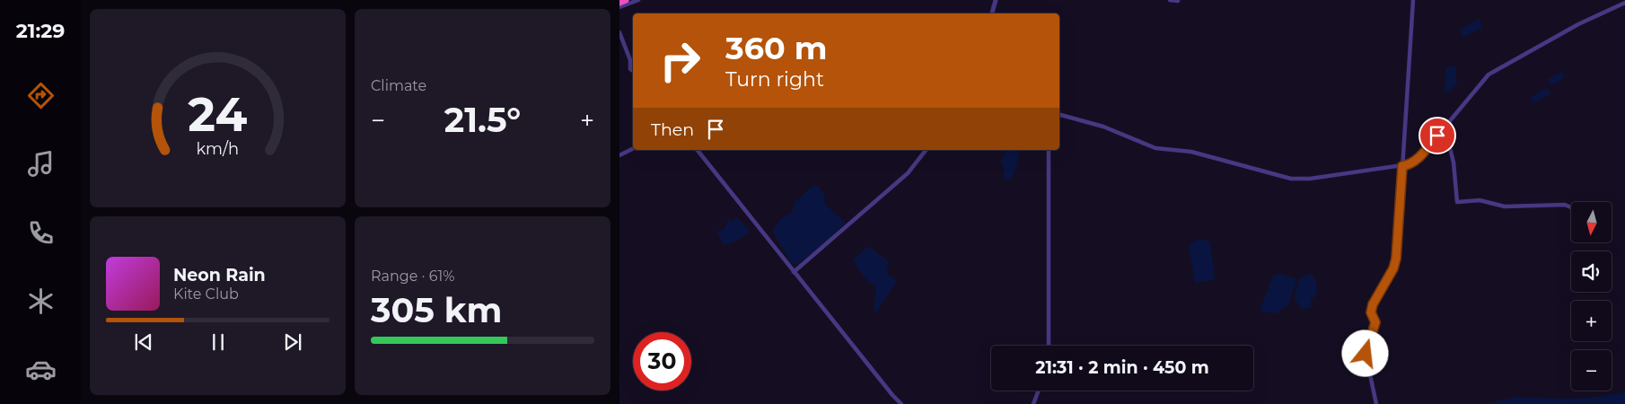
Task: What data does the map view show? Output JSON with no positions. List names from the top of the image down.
{
  "north": "bottom",
  "page": {
    "tabs": "21:29",
    "tile": [
      "Climate",
      ["Range · 61%", "305 km"]
    ],
    "turn": ["360 m", "Turn right"],
    "heat": ["−", "21.5°", "+"],
    "then": "Then",
    "map_buttons": ["+", "−"],
    "song": ["Neon Rain", "Kite Club"],
    "limit": "30",
    "trip": "21:31 · 2 min · 450 m",
    "gauge": ["24", "km/h"]
  }
}
